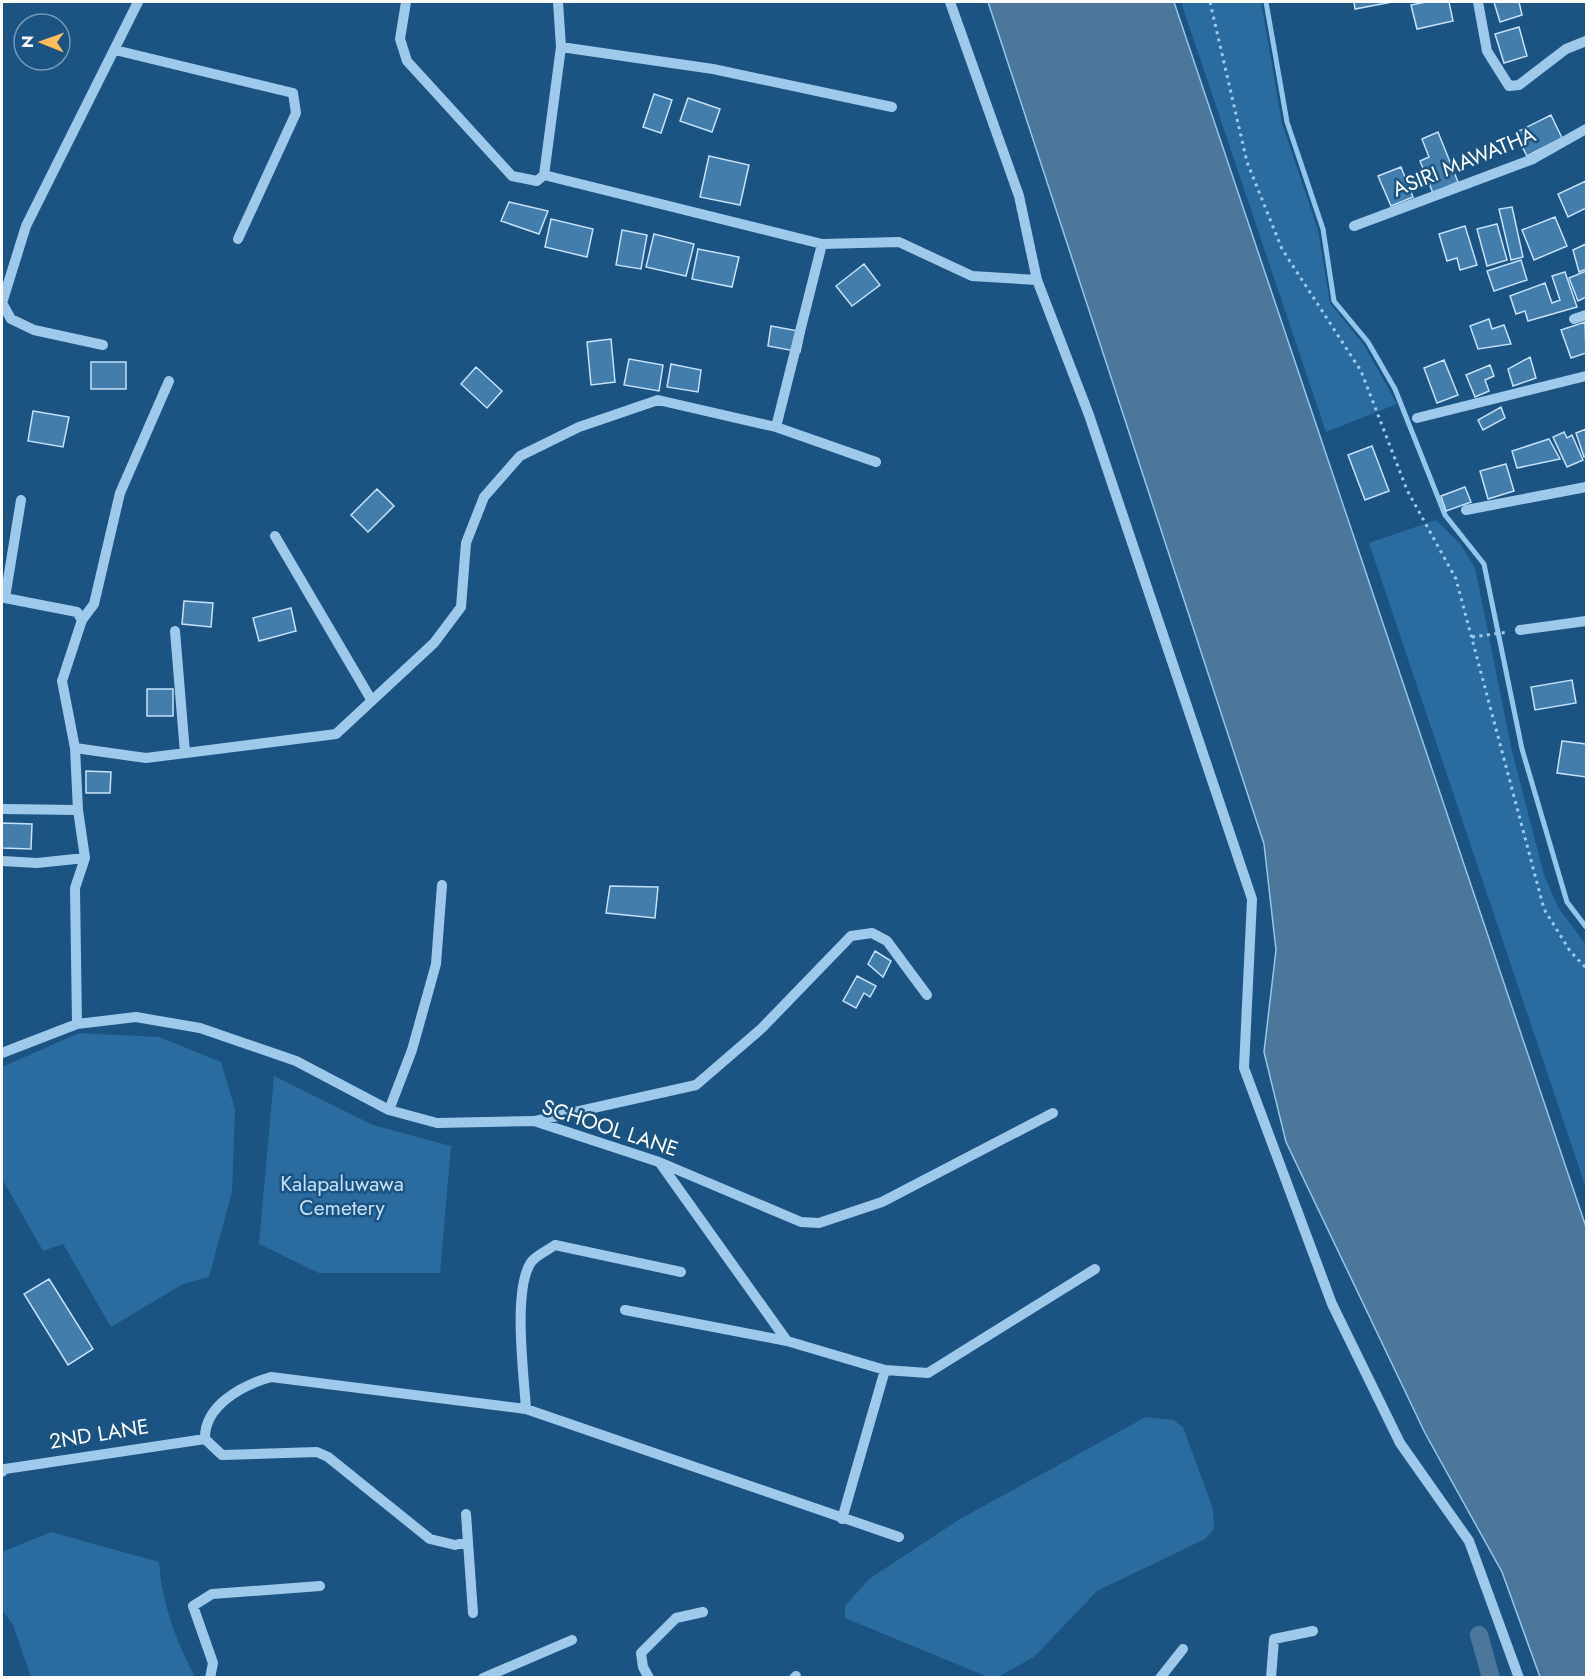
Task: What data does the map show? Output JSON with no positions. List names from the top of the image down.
{
  "streets": {
    "street": ["ASIRI MAWATHA", "SCHOOL LANE", "2ND LANE"]
  },
  "parks": ["Kalapaluwawa Cemetery"],
  "north": "left"
}
